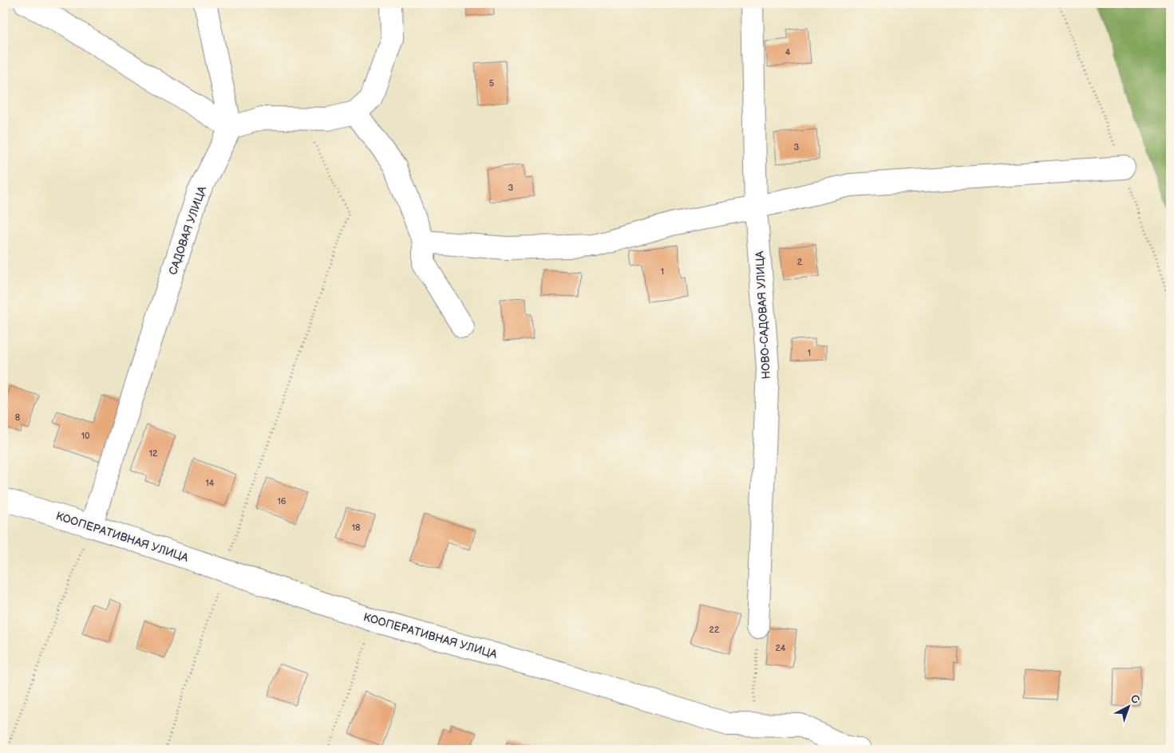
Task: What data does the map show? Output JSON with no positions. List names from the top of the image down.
{
  "streets": {
    "street": ["САДОВАЯ УЛИЦА", "НОВО-САДОВАЯ УЛИЦА", "КООПЕРАТИВНАЯ УЛИЦА"]
  },
  "crossings": [
    ["САДОВАЯ УЛИЦА", "КООПЕРАТИВНАЯ УЛИЦА"]
  ],
  "house_numbers": [
    "4",
    "5",
    "3",
    "3",
    "2",
    "1",
    "1",
    "8",
    "10",
    "12",
    "14",
    "16",
    "18",
    "22",
    "24"
  ],
  "north": "top right"
}
